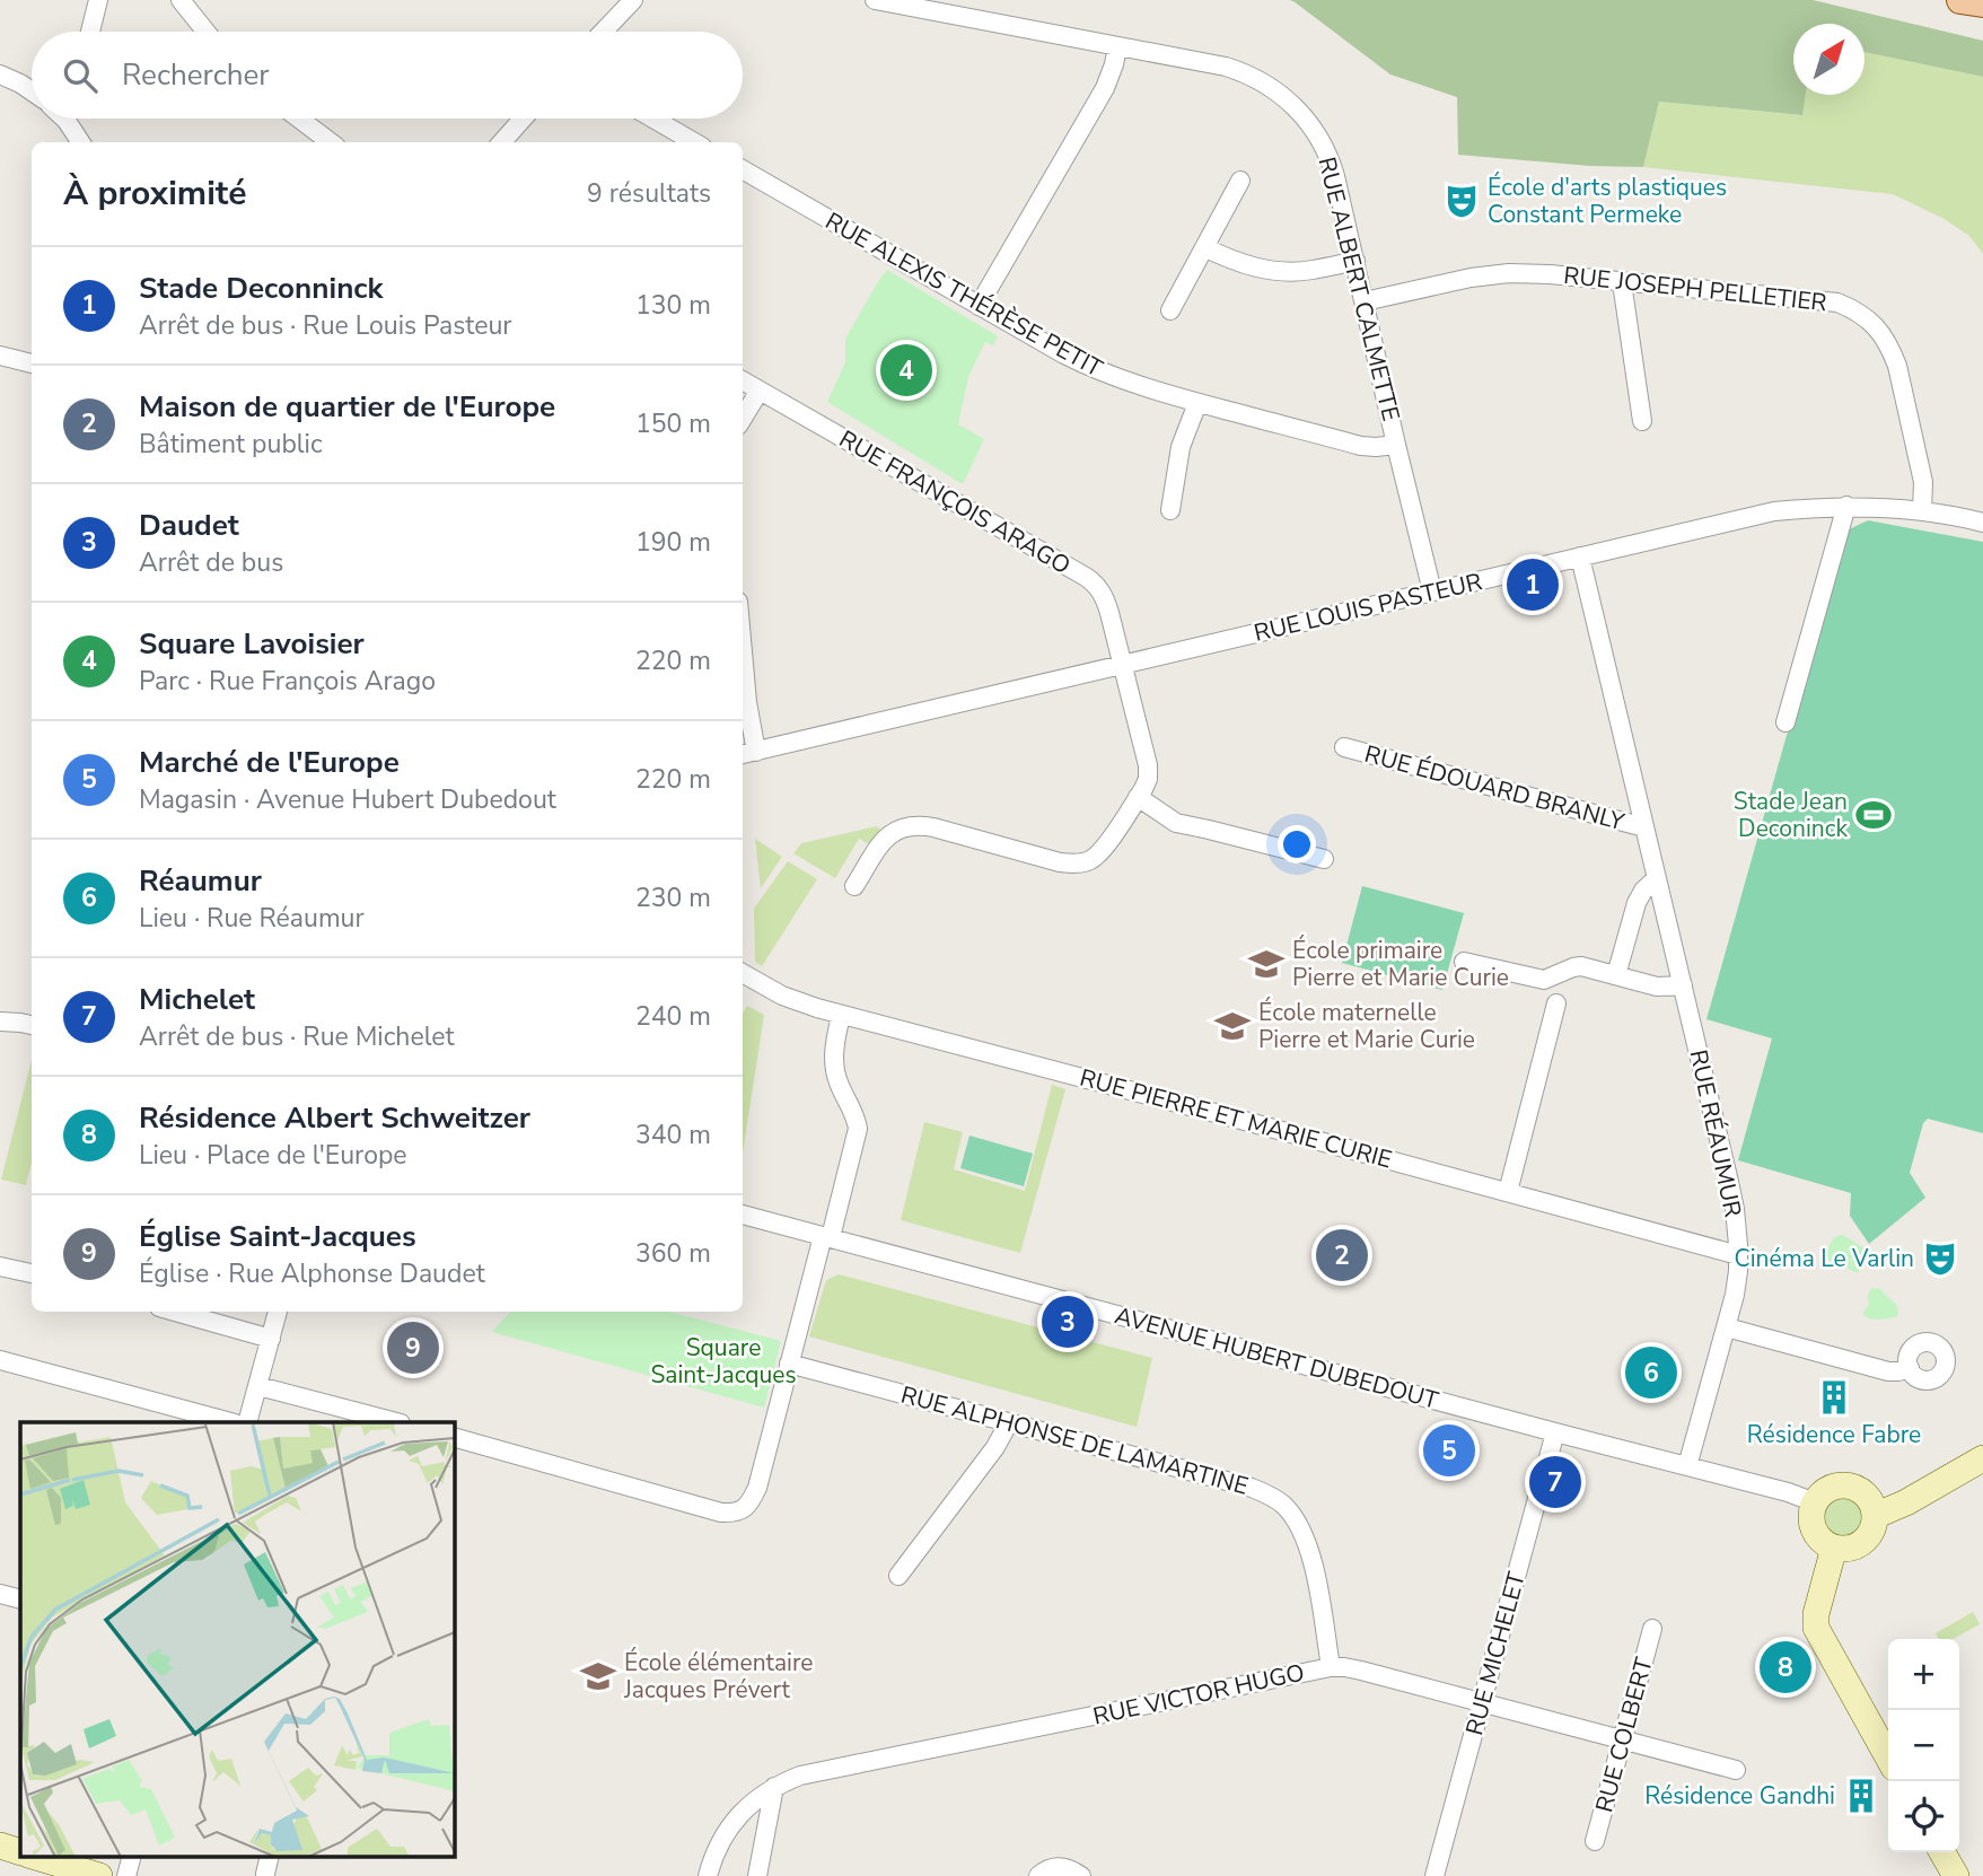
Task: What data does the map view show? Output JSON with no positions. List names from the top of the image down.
{
  "streets": {
    "street": [
      "RUE ALBERT CALMETTE",
      "RUE JOSEPH PELLETIER",
      "RUE ALEXIS THÉRÈSE PETIT",
      "RUE FRANÇOIS ARAGO",
      "RUE LOUIS PASTEUR",
      "RUE ÉDOUARD BRANLY",
      "RUE PIERRE ET MARIE CURIE",
      "RUE RÉAUMUR",
      "AVENUE HUBERT DUBEDOUT",
      "RUE ALPHONSE DE LAMARTINE",
      "RUE MICHELET",
      "RUE VICTOR HUGO",
      "RUE COLBERT"
    ]
  },
  "crossings": [
    ["RUE ALBERT CALMETTE", "RUE JOSEPH PELLETIER"],
    ["RUE ALBERT CALMETTE", "RUE ALEXIS THÉRÈSE PETIT"],
    ["RUE ALBERT CALMETTE", "RUE LOUIS PASTEUR"],
    ["RUE JOSEPH PELLETIER", "RUE LOUIS PASTEUR"],
    ["RUE FRANÇOIS ARAGO", "RUE LOUIS PASTEUR"],
    ["RUE LOUIS PASTEUR", "RUE RÉAUMUR"],
    ["RUE ÉDOUARD BRANLY", "RUE RÉAUMUR"],
    ["RUE PIERRE ET MARIE CURIE", "RUE RÉAUMUR"],
    ["RUE RÉAUMUR", "AVENUE HUBERT DUBEDOUT"],
    ["AVENUE HUBERT DUBEDOUT", "RUE MICHELET"],
    ["RUE ALPHONSE DE LAMARTINE", "RUE VICTOR HUGO"],
    ["RUE MICHELET", "RUE VICTOR HUGO"],
    ["RUE VICTOR HUGO", "RUE COLBERT"]
  ],
  "parks": ["Square Saint-Jacques"],
  "places": {
    "theatre": ["École d'arts plastiques Constant Permeke", "Cinéma Le Varlin"],
    "sports": ["Stade Jean Deconinck"],
    "school or university": ["École primaire Pierre et Marie Curie", "École maternelle Pierre et Marie Curie", "École élémentaire Jacques Prévert"],
    "building": ["Résidence Fabre", "Résidence Gandhi"]
  },
  "north": "top right",
  "page": {
    "search": "Rechercher",
    "heading": ["À proximité", "9 résultats"],
    "list": [
      {
        "mark": "1",
        "name": "Stade Deconninck",
        "note": "Arrêt de bus · Rue Louis Pasteur",
        "value": "130 m"
      },
      {
        "mark": "2",
        "name": "Maison de quartier de l'Europe",
        "note": "Bâtiment public",
        "value": "150 m"
      },
      {
        "mark": "3",
        "name": "Daudet",
        "note": "Arrêt de bus",
        "value": "190 m"
      },
      {
        "mark": "4",
        "name": "Square Lavoisier",
        "note": "Parc · Rue François Arago",
        "value": "220 m"
      },
      {
        "mark": "5",
        "name": "Marché de l'Europe",
        "note": "Magasin · Avenue Hubert Dubedout",
        "value": "220 m"
      },
      {
        "mark": "6",
        "name": "Réaumur",
        "note": "Lieu · Rue Réaumur",
        "value": "230 m"
      },
      {
        "mark": "7",
        "name": "Michelet",
        "note": "Arrêt de bus · Rue Michelet",
        "value": "240 m"
      },
      {
        "mark": "8",
        "name": "Résidence Albert Schweitzer",
        "note": "Lieu · Place de l'Europe",
        "value": "340 m"
      },
      {
        "mark": "9",
        "name": "Église Saint-Jacques",
        "note": "Église · Rue Alphonse Daudet",
        "value": "360 m"
      }
    ],
    "pins": [
      "4",
      "1",
      "2",
      "3",
      "9",
      "6",
      "5",
      "7",
      "8"
    ],
    "map_buttons": ["+", "−"]
  }
}
